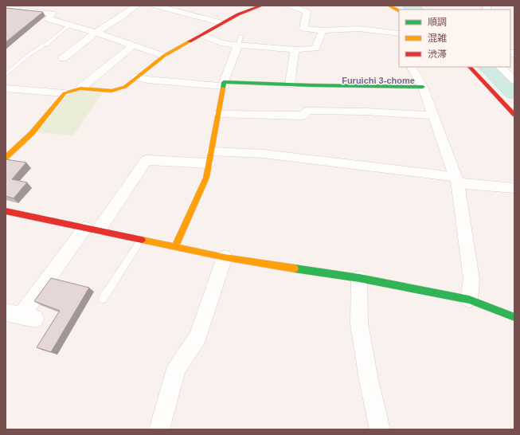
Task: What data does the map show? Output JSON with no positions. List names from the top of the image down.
{
  "districts": ["Furuichi 3-chome"],
  "legend": ["順調", "混雑", "渋滞"]
}
